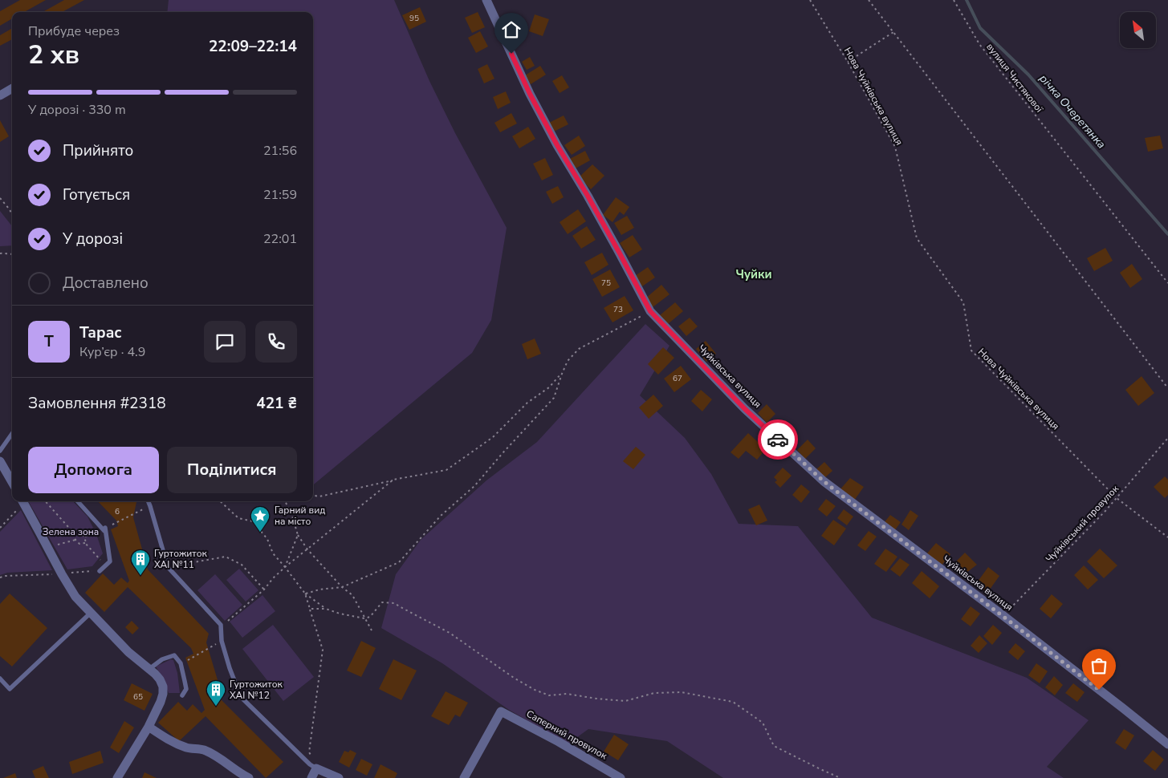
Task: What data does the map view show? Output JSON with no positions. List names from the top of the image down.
{
  "streets": {
    "street": ["Чуйківська вулиця", "Саперний провулок"],
    "path": ["вулиця Чистякової", "Нова Чуйківська вулиця", "Чуйківський провулок"]
  },
  "crossings": [
    ["Нова Чуйківська вулиця", "Чуйківський провулок"],
    ["Чуйківська вулиця", "Чуйківський провулок"]
  ],
  "districts": ["Чуйки"],
  "water": ["річка Очеретянка"],
  "parks": ["Зелена зона"],
  "places": {
    "place": ["Гарний вид на місто"],
    "building": ["Гуртожиток ХАІ №11", "Гуртожиток ХАІ №12"]
  },
  "house_numbers": [
    "95",
    "75",
    "73",
    "67",
    "6",
    "65"
  ],
  "north": "top left",
  "page": {
    "heading": ["2 хв", "Прибуде через", "22:09–22:14"],
    "panel": [
      "Тарас",
      "Кур’єр · 4.9",
      "Замовлення #2318",
      "421 ₴"
    ],
    "bar": "У дорозі · 330 m",
    "list": [
      ["Прийнято", "21:56"],
      ["Готується", "21:59"],
      ["У дорозі", "22:01"],
      "Доставлено"
    ],
    "round": "Т",
    "buttons": ["Допомога", "Поділитися"]
  }
}
